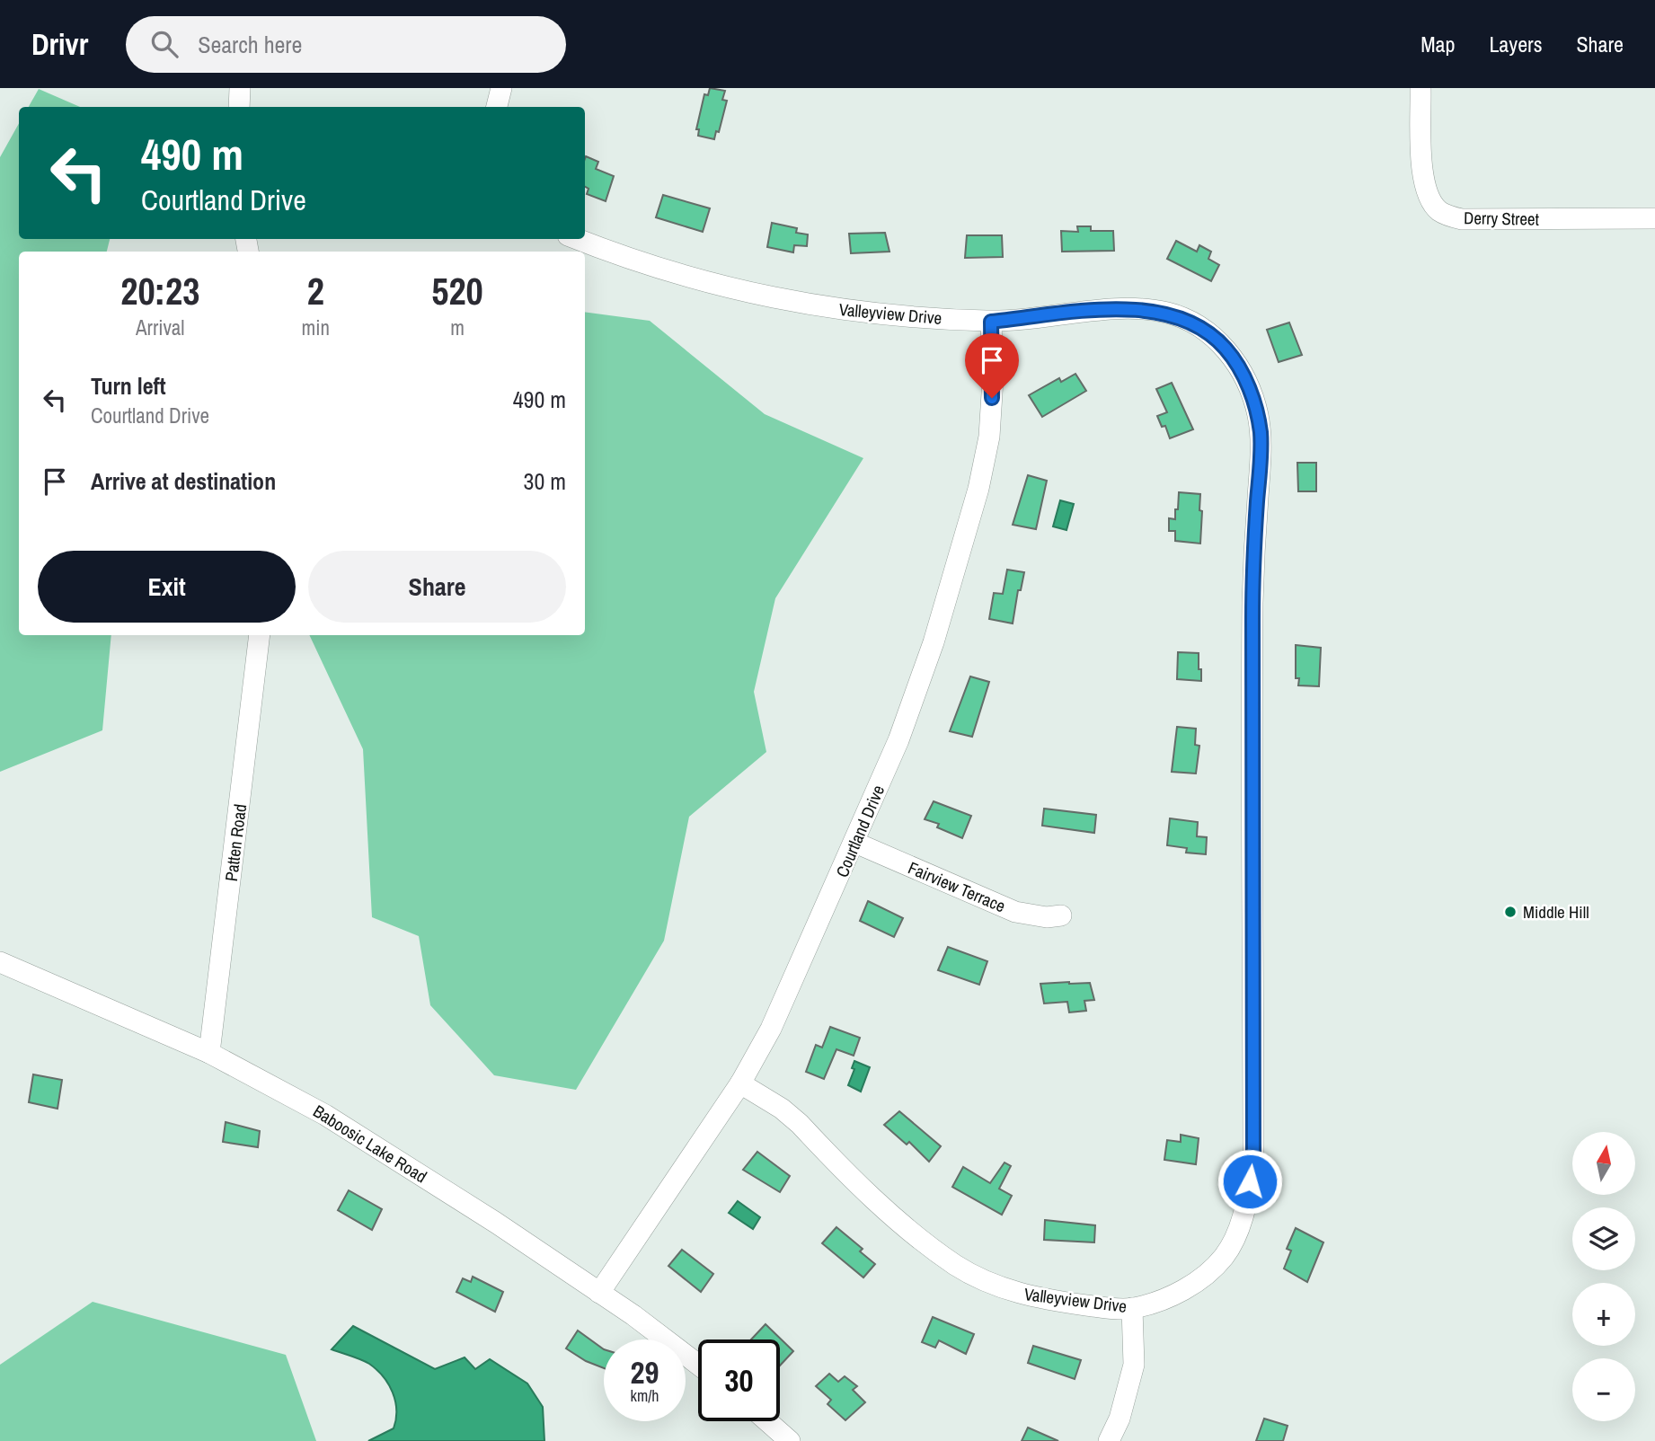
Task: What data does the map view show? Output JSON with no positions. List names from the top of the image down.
{
  "streets": {
    "street": [
      "Derry Street",
      "Valleyview Drive",
      "Courtland Drive",
      "Patten Road",
      "Fairview Terrace",
      "Baboosic Lake Road"
    ]
  },
  "crossings": [
    ["Valleyview Drive", "Courtland Drive"],
    ["Courtland Drive", "Fairview Terrace"],
    ["Courtland Drive", "Baboosic Lake Road"],
    ["Patten Road", "Baboosic Lake Road"]
  ],
  "places": ["Middle Hill"],
  "north": "top",
  "page": {
    "header": "Drivr",
    "search": "Search here",
    "nav": ["Map", "Layers", "Share"],
    "turn": ["490 m", "Courtland Drive"],
    "eta": [
      "20:23",
      "Arrival",
      "2",
      "min",
      "520",
      "m"
    ],
    "list": [
      {
        "name": "Turn left",
        "note": "Courtland Drive",
        "value": "490 m"
      },
      {
        "name": "Arrive at destination",
        "value": "30 m"
      }
    ],
    "buttons": ["Exit", "Share"],
    "map_buttons": ["+", "−"],
    "speed": "29 km/h",
    "limit": "30"
  }
}
